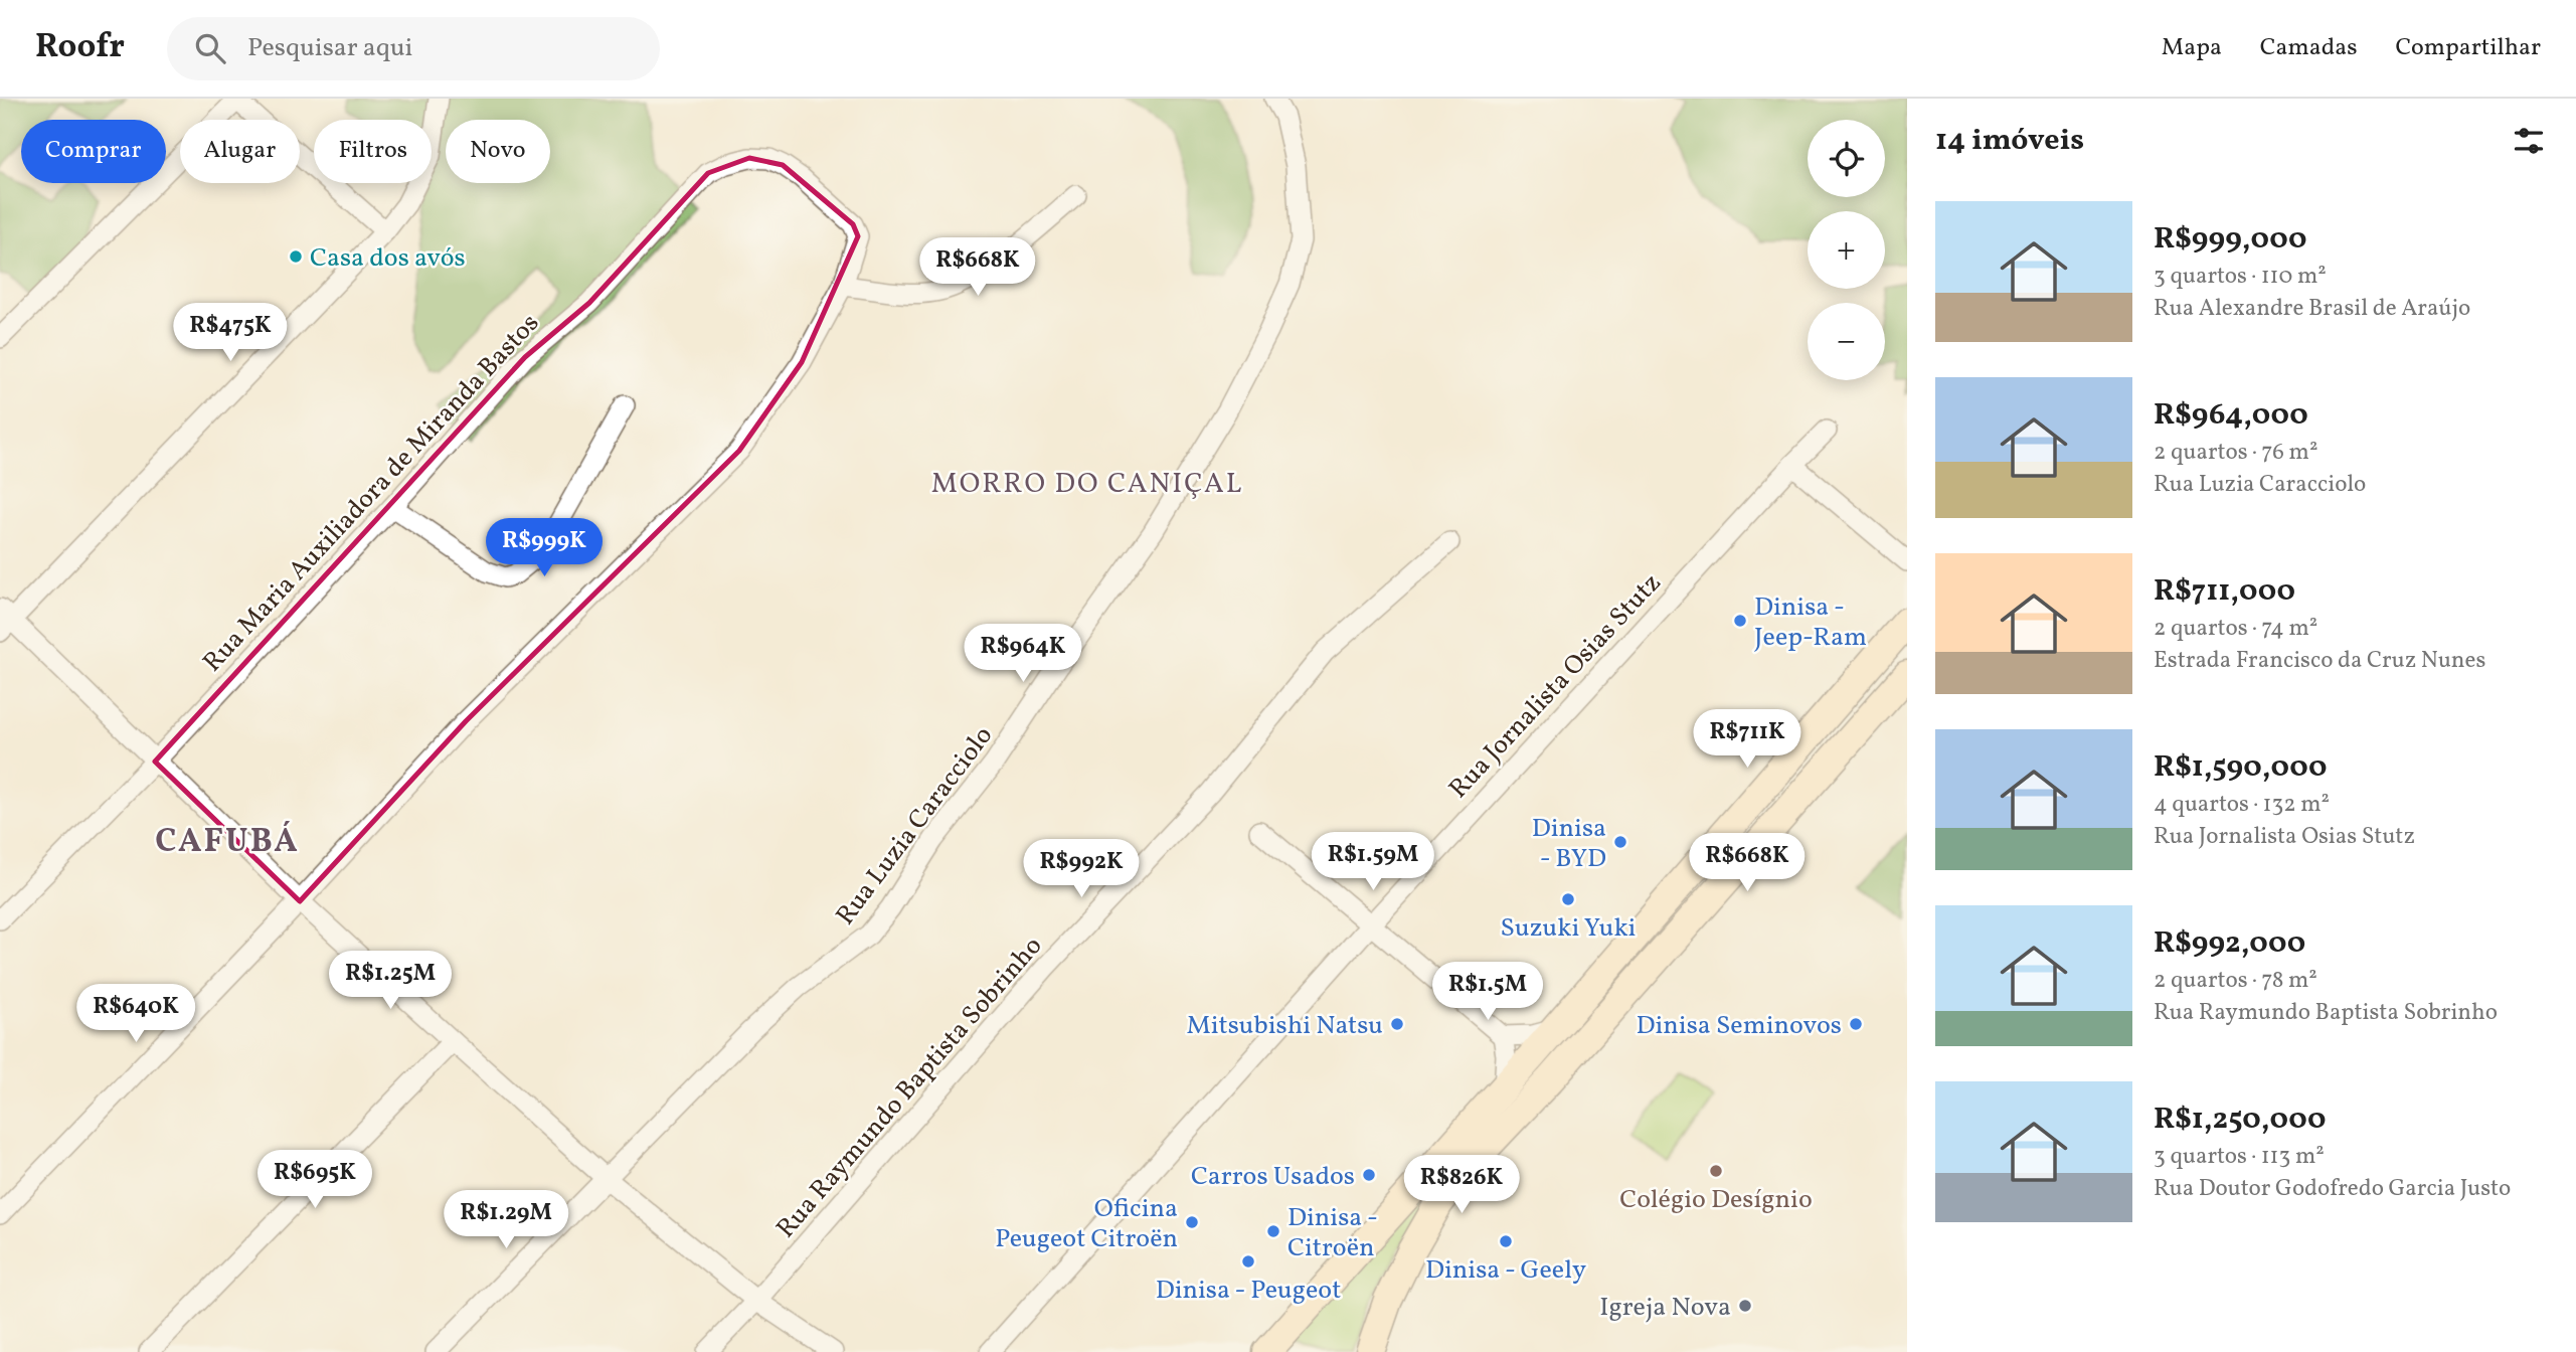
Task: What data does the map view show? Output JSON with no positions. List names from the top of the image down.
{
  "streets": {
    "street": [
      "Rua Maria Auxiliadora de Miranda Bastos",
      "Rua Jornalista Osias Stutz",
      "Rua Luzia Caracciolo",
      "Rua Raymundo Baptista Sobrinho"
    ]
  },
  "districts": ["MORRO DO CANIÇAL", "CAFUBÁ"],
  "places": [
    "Casa dos avós",
    "Dinisa - Jeep-Ram",
    "Dinisa - BYD",
    "Suzuki Yuki",
    "Mitsubishi Natsu",
    "Dinisa Seminovos",
    "Colégio Desígnio",
    "Carros Usados",
    "Oficina Peugeot Citroën",
    "Dinisa - Citroën",
    "Dinisa - Geely",
    "Dinisa - Peugeot",
    "Igreja Nova"
  ],
  "page": {
    "header": "Roofr",
    "search": "Pesquisar aqui",
    "nav": ["Mapa", "Camadas", "Compartilhar"],
    "heading": "14 imóveis",
    "map_buttons": ["+", "−"],
    "chip": [
      "Comprar",
      "Alugar",
      "Filtros",
      "Novo"
    ],
    "list": [
      {
        "name": "R$999,000",
        "note": "3 quartos · 110 m² · Rua Alexandre Brasil de Araújo"
      },
      {
        "name": "R$964,000",
        "note": "2 quartos · 76 m² · Rua Luzia Caracciolo"
      },
      {
        "name": "R$711,000",
        "note": "2 quartos · 74 m² · Estrada Francisco da Cruz Nunes"
      },
      {
        "name": "R$1,590,000",
        "note": "4 quartos · 132 m² · Rua Jornalista Osias Stutz"
      },
      {
        "name": "R$992,000",
        "note": "2 quartos · 78 m² · Rua Raymundo Baptista Sobrinho"
      },
      {
        "name": "R$1,250,000",
        "note": "3 quartos · 113 m² · Rua Doutor Godofredo Garcia Justo"
      }
    ],
    "price": [
      "R$668K",
      "R$475K",
      "R$999K",
      "R$964K",
      "R$711K",
      "R$1.59M",
      "R$668K",
      "R$992K",
      "R$1.25M",
      "R$1.5M",
      "R$640K",
      "R$695K",
      "R$826K",
      "R$1.29M"
    ]
  }
}
